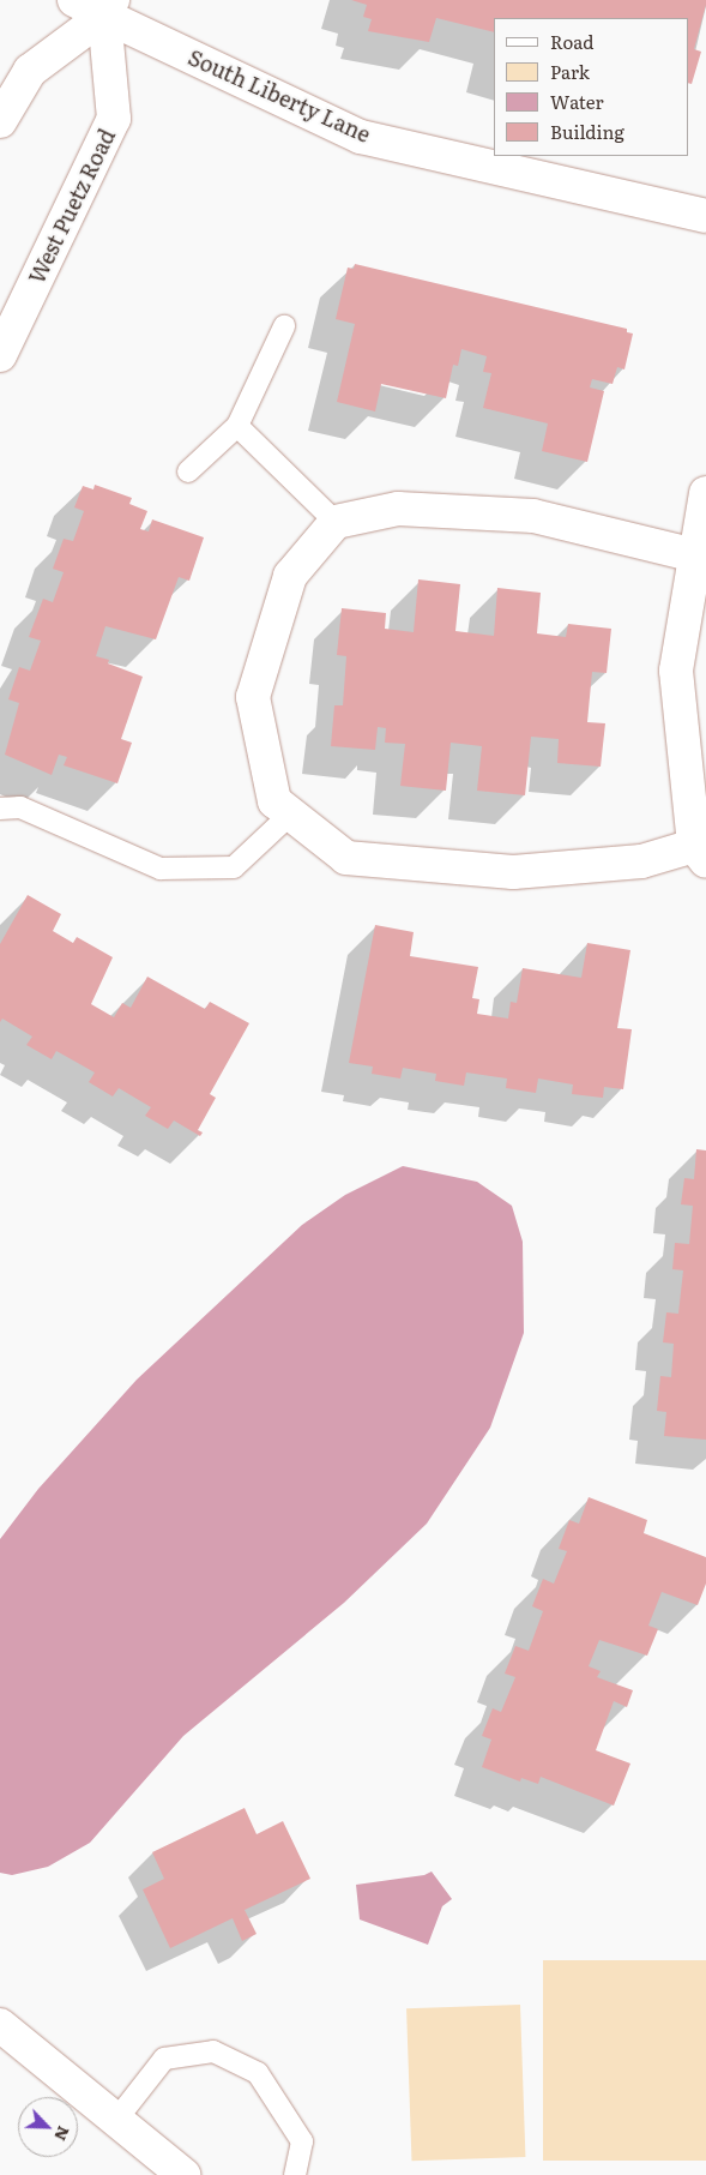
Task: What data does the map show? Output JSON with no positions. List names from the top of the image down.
{
  "streets": {
    "street": ["South Liberty Lane", "West Puetz Road"]
  },
  "crossings": [
    ["South Liberty Lane", "West Puetz Road"]
  ],
  "legend": [
    "Road",
    "Park",
    "Water",
    "Building"
  ],
  "north": "bottom right"
}
